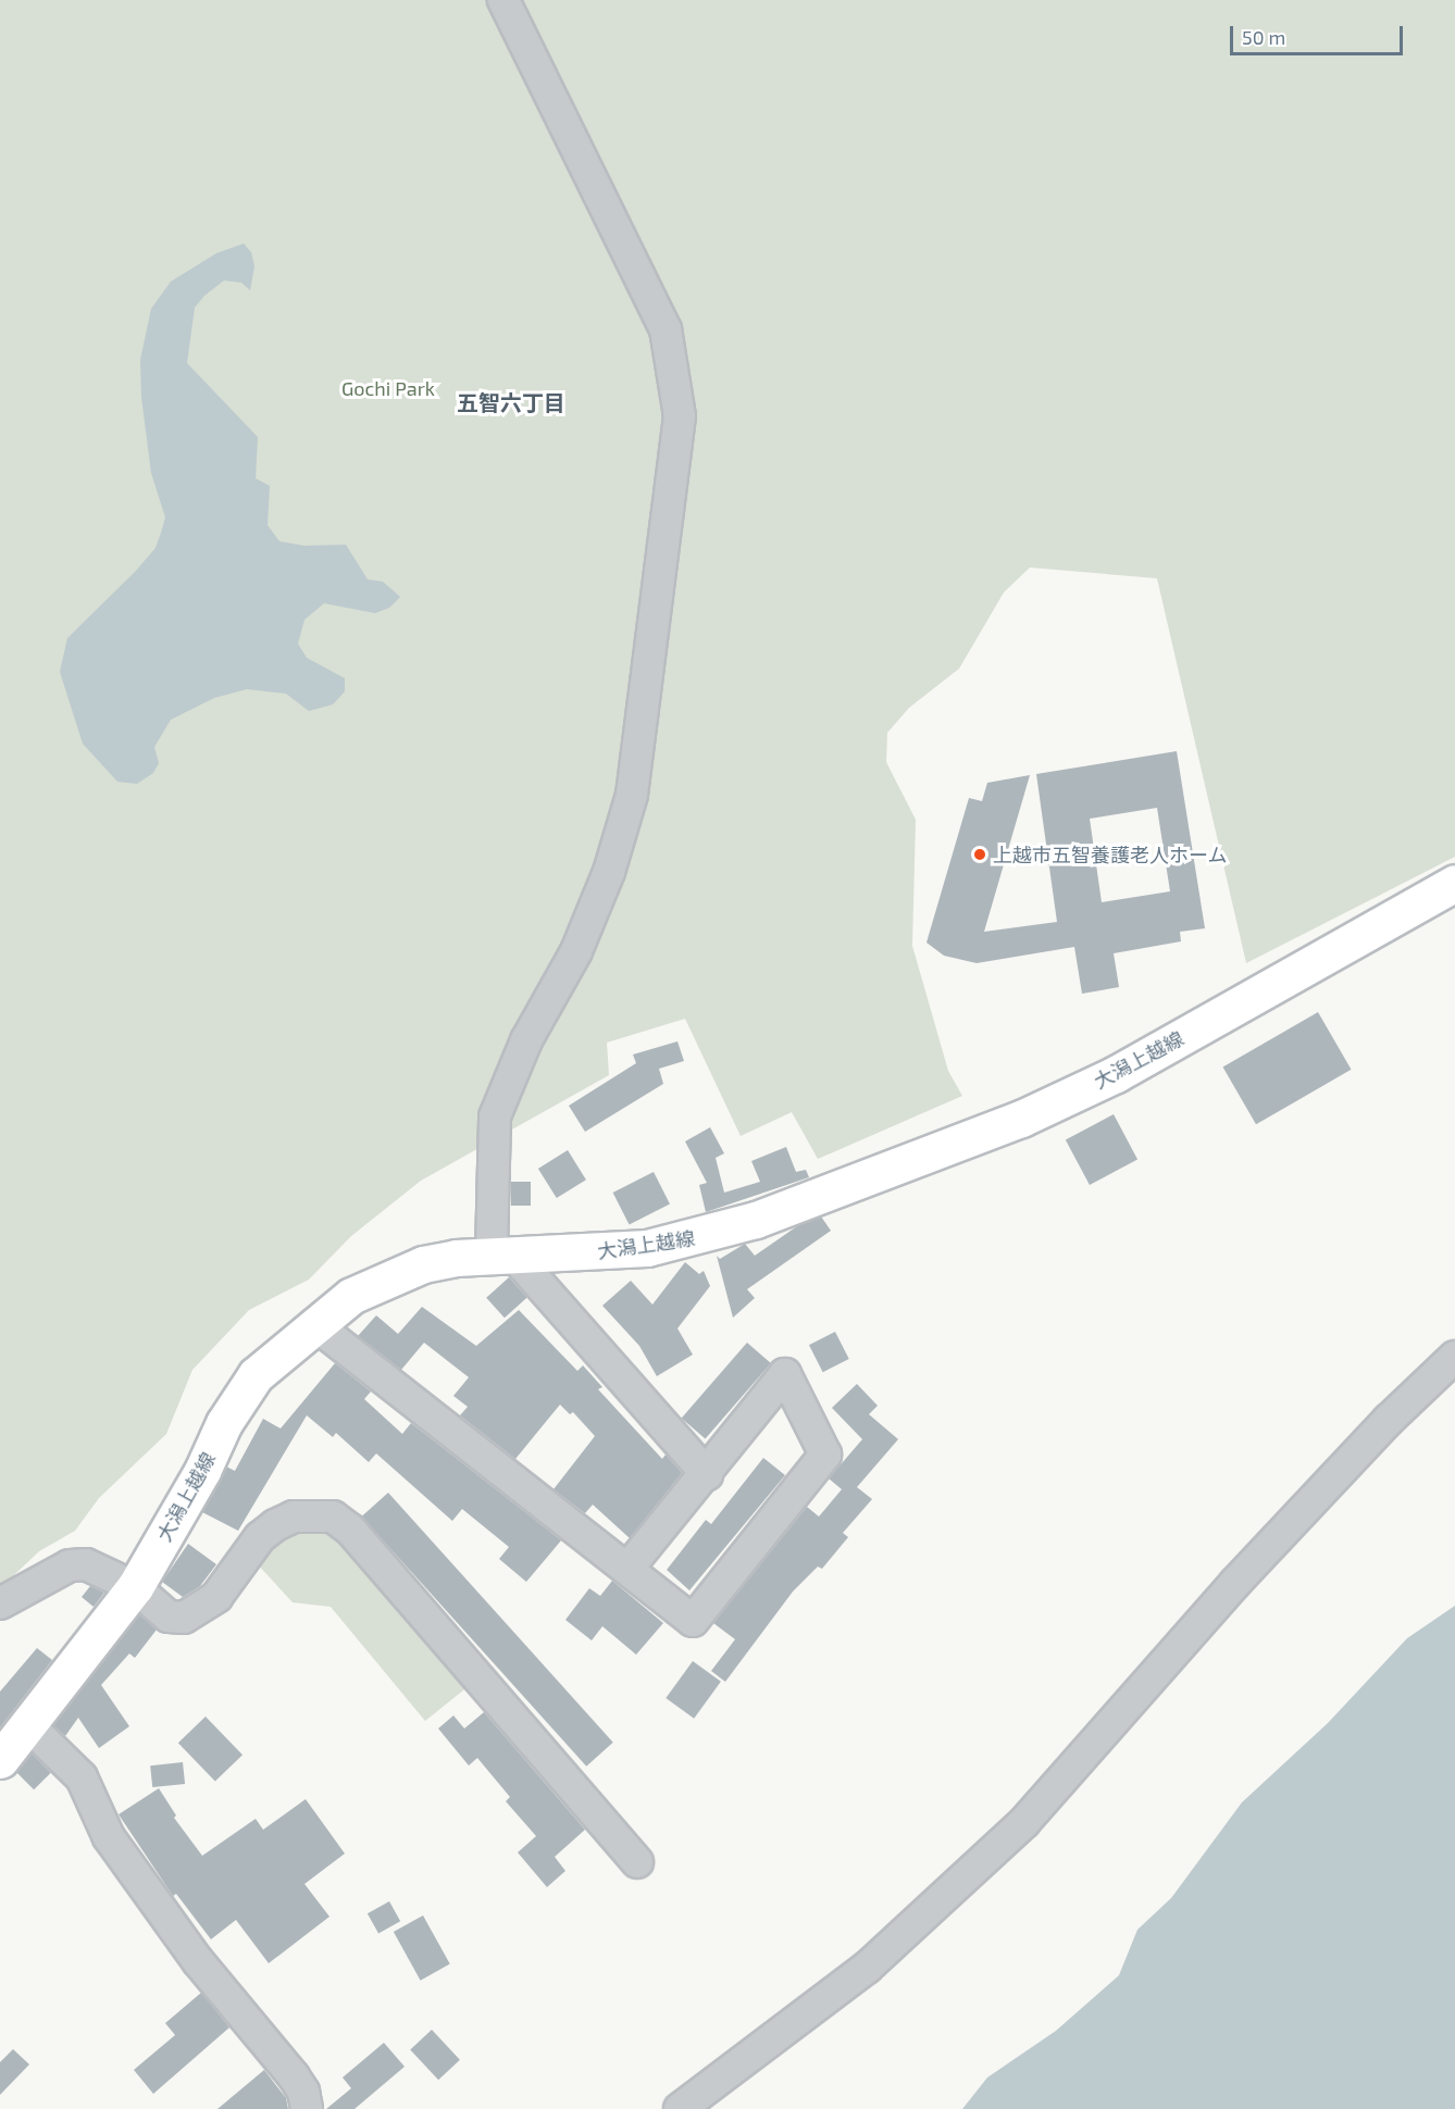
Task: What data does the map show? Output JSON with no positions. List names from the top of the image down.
{
  "streets": {
    "main road": ["大潟上越線"]
  },
  "districts": ["五智六丁目"],
  "parks": ["Gochi Park"],
  "places": ["上越市五智養護老人ホーム"],
  "scale_bar": "50 m"
}
